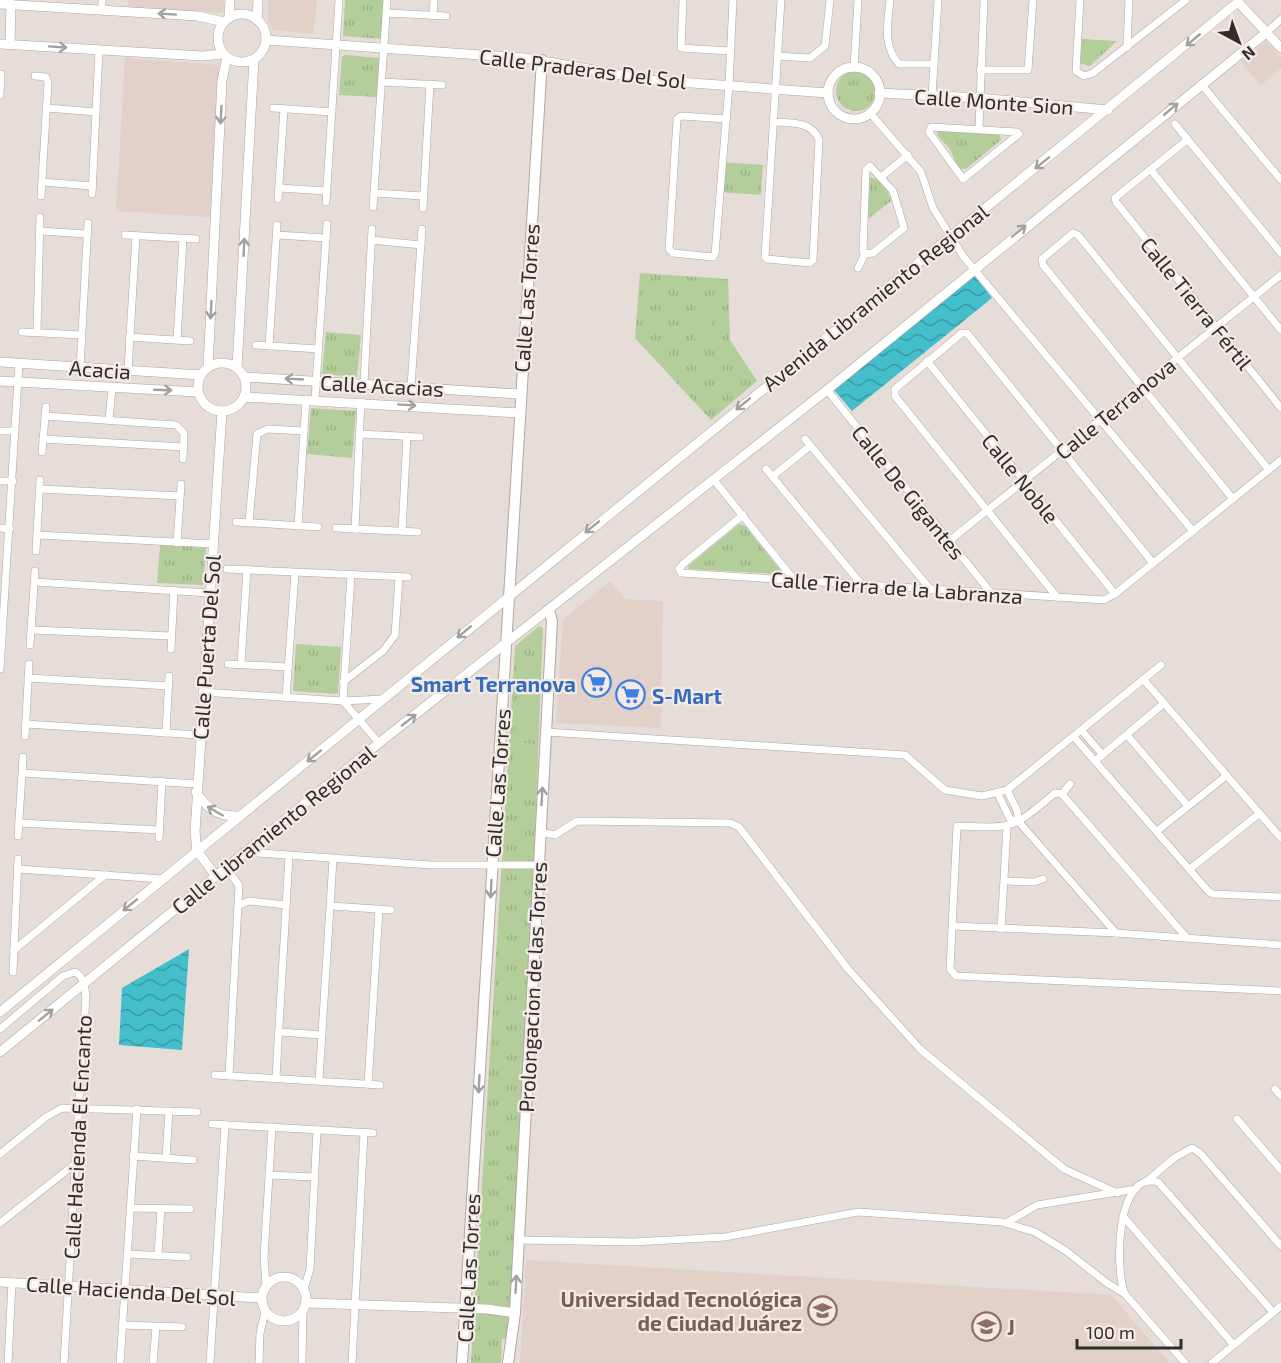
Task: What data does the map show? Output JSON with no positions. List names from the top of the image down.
{
  "streets": {
    "main road": ["Calle Las Torres", "Prolongacion de las Torres"],
    "street": [
      "Calle Praderas Del Sol",
      "Calle Monte Sion",
      "Avenida Libramiento Regional",
      "Calle Tierra Fértil",
      "Acacia",
      "Calle Acacias",
      "Calle Terranova",
      "Calle Noble",
      "Calle De Gigantes",
      "Calle Tierra de la Labranza",
      "Calle Puerta Del Sol",
      "Calle Libramiento Regional",
      "Calle Hacienda El Encanto",
      "Calle Hacienda Del Sol"
    ]
  },
  "crossings": [
    ["Calle Praderas Del Sol", "Calle Monte Sion"],
    ["Calle Praderas Del Sol", "Calle Las Torres"],
    ["Calle Monte Sion", "Avenida Libramiento Regional"],
    ["Avenida Libramiento Regional", "Calle Las Torres"],
    ["Avenida Libramiento Regional", "Calle De Gigantes"],
    ["Avenida Libramiento Regional", "Calle Libramiento Regional"],
    ["Avenida Libramiento Regional", "Prolongacion de las Torres"],
    ["Calle Las Torres", "Calle Acacias"],
    ["Calle Las Torres", "Calle Libramiento Regional"],
    ["Calle Tierra Fértil", "Calle Terranova"],
    ["Acacia", "Calle Acacias"],
    ["Acacia", "Calle Puerta Del Sol"],
    ["Calle Acacias", "Calle Puerta Del Sol"],
    ["Calle Terranova", "Calle Noble"],
    ["Calle Terranova", "Calle De Gigantes"],
    ["Calle Noble", "Calle Tierra de la Labranza"],
    ["Calle De Gigantes", "Calle Tierra de la Labranza"],
    ["Calle Puerta Del Sol", "Calle Libramiento Regional"],
    ["Calle Libramiento Regional", "Prolongacion de las Torres"],
    ["Calle Libramiento Regional", "Calle Hacienda El Encanto"],
    ["Calle Hacienda El Encanto", "Calle Hacienda Del Sol"]
  ],
  "places": {
    "supermarket": ["Smart Terranova", "S-Mart"],
    "school or university": ["Universidad Tecnológica de Ciudad Juárez", "J"]
  },
  "scale_bar": "100 m",
  "north": "bottom right"
}
